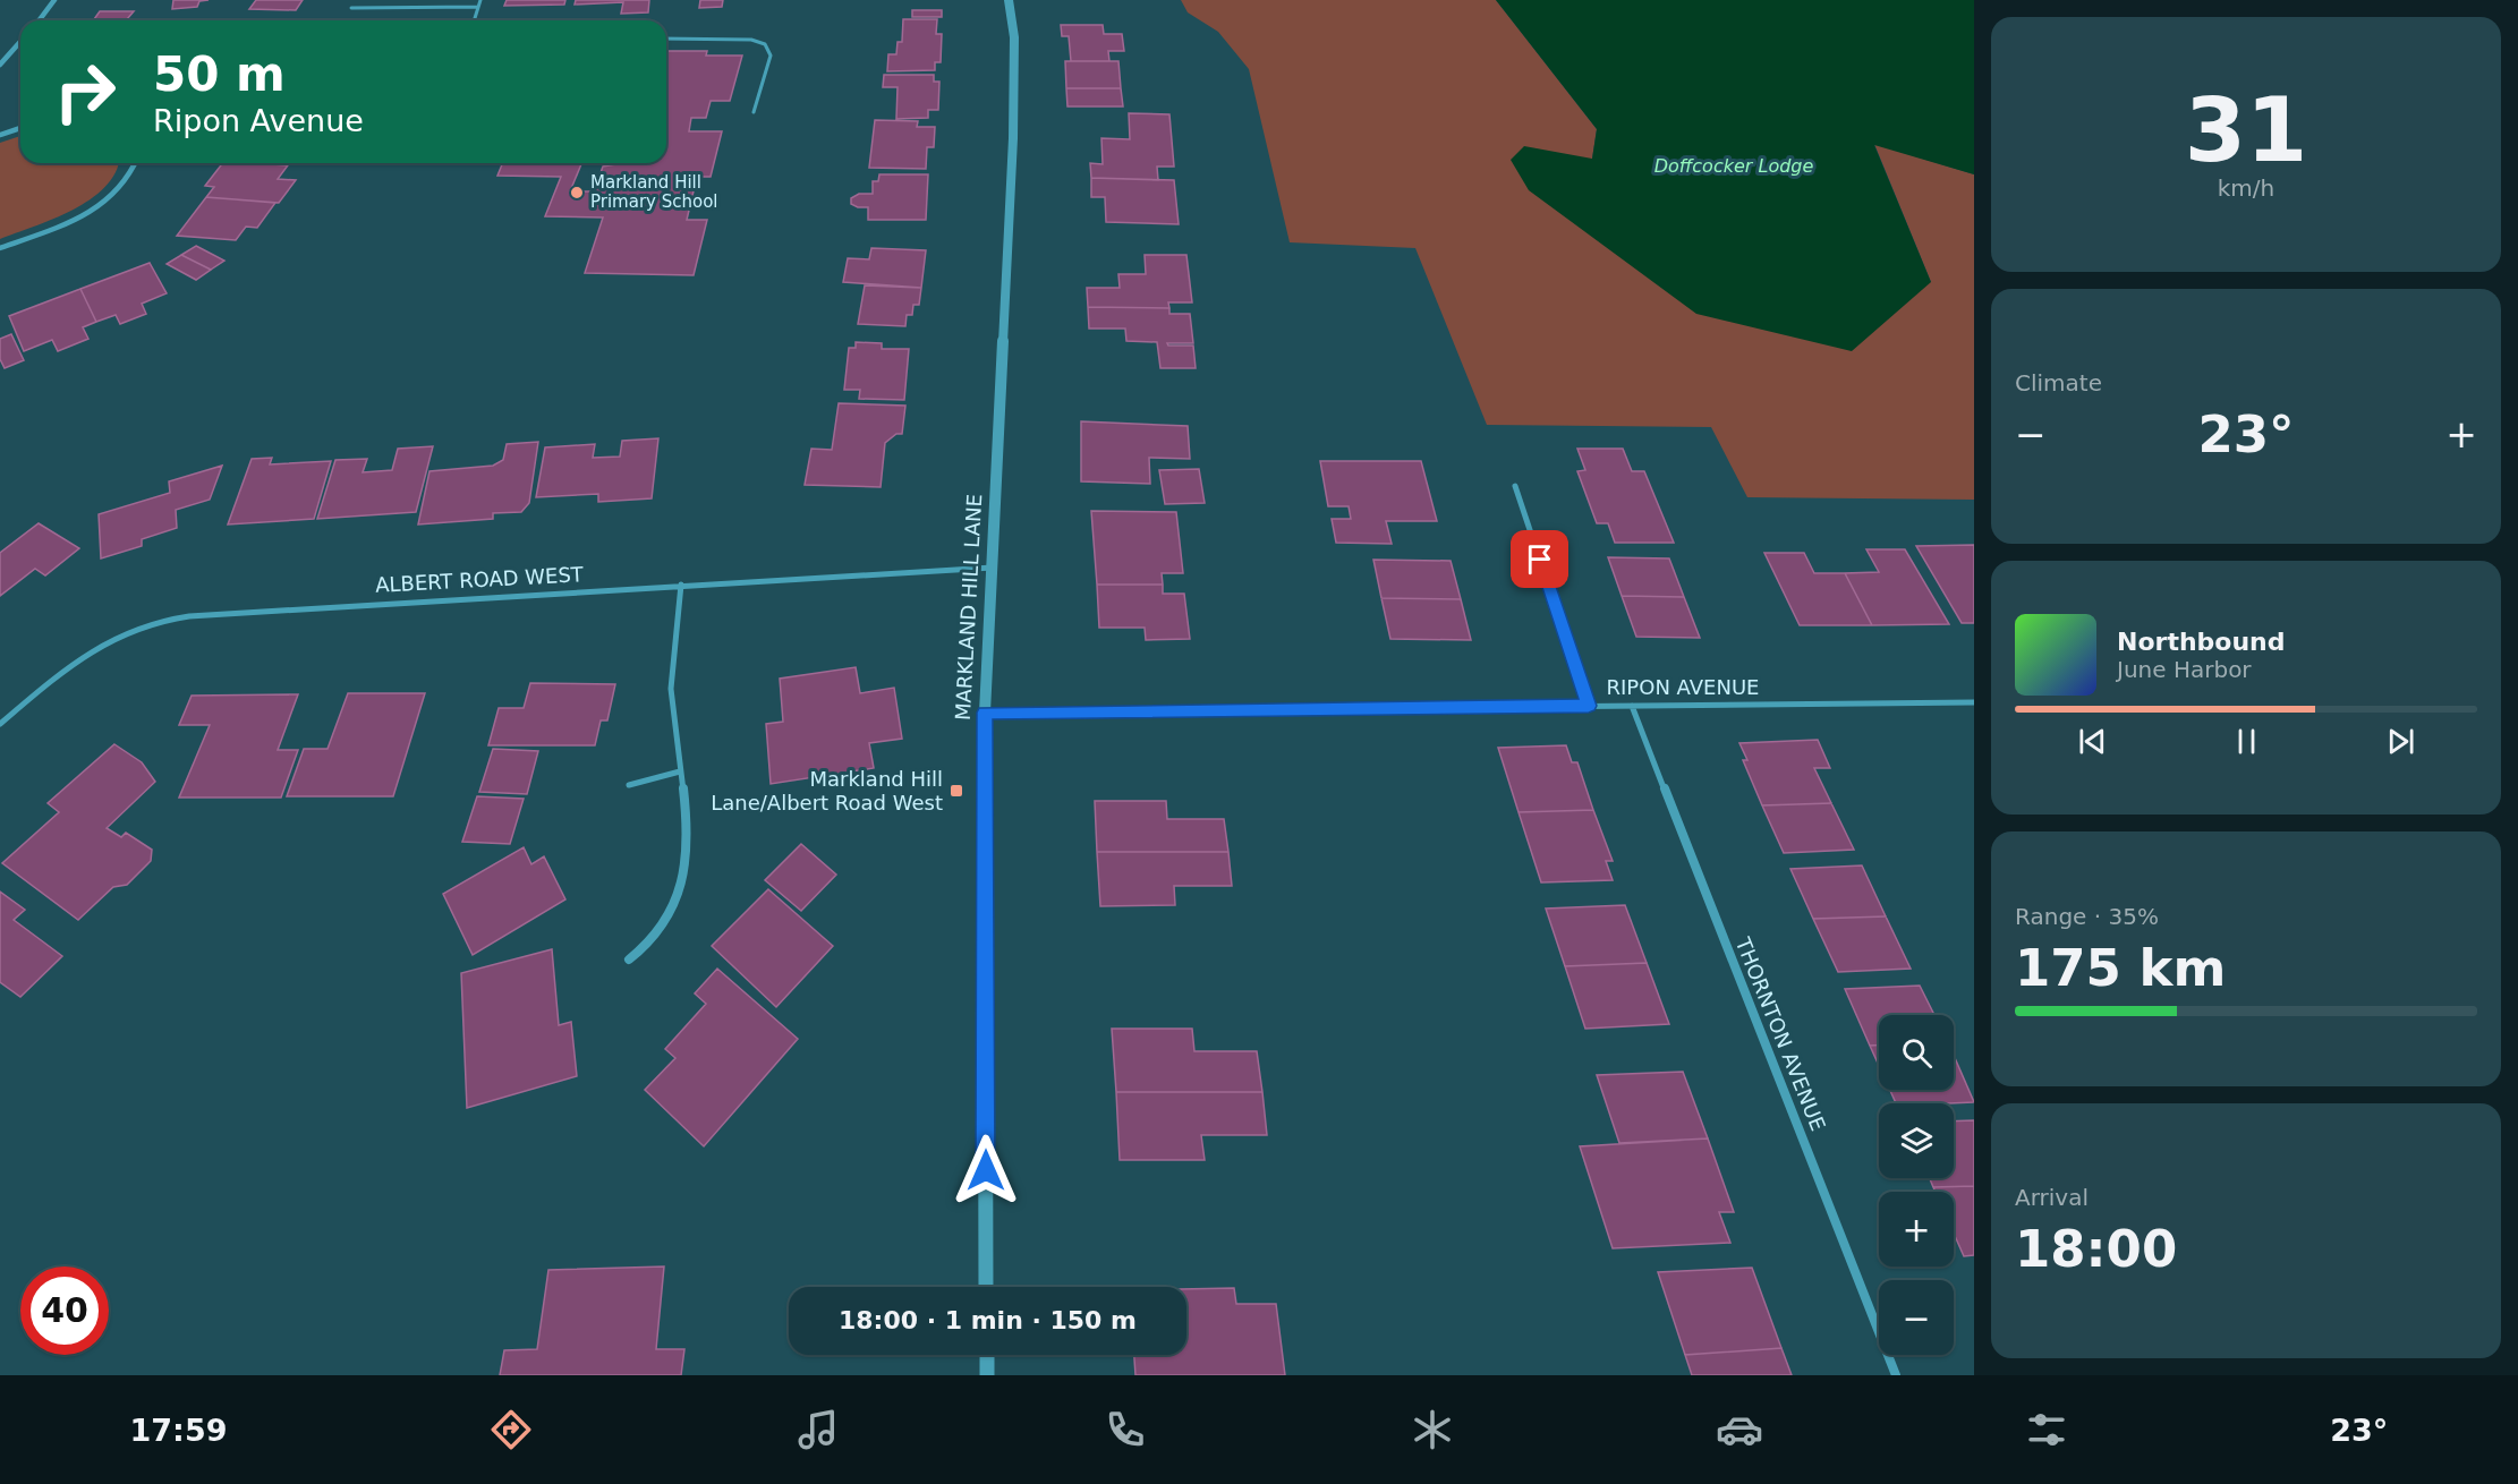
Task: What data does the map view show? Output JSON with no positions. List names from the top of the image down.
{
  "streets": {
    "street": [
      "ALBERT ROAD WEST",
      "MARKLAND HILL LANE",
      "RIPON AVENUE",
      "THORNTON AVENUE"
    ]
  },
  "crossings": [
    ["ALBERT ROAD WEST", "MARKLAND HILL LANE"],
    ["MARKLAND HILL LANE", "RIPON AVENUE"],
    ["RIPON AVENUE", "THORNTON AVENUE"]
  ],
  "water": ["Doffcocker Lodge"],
  "places": {
    "other": ["Markland Hill Primary School"],
    "transit": ["Markland Hill Lane/Albert Road West"]
  },
  "page": {
    "tile": [
      ["31", "km/h"],
      "Climate",
      ["Range · 35%", "175 km"],
      ["Arrival", "18:00"]
    ],
    "turn": ["50 m", "Ripon Avenue"],
    "heat": ["−", "23°", "+"],
    "song": ["Northbound", "June Harbor"],
    "map_buttons": ["+", "−"],
    "limit": "40",
    "trip": "18:00 · 1 min · 150 m",
    "tabs": ["17:59", "23°"]
  }
}
